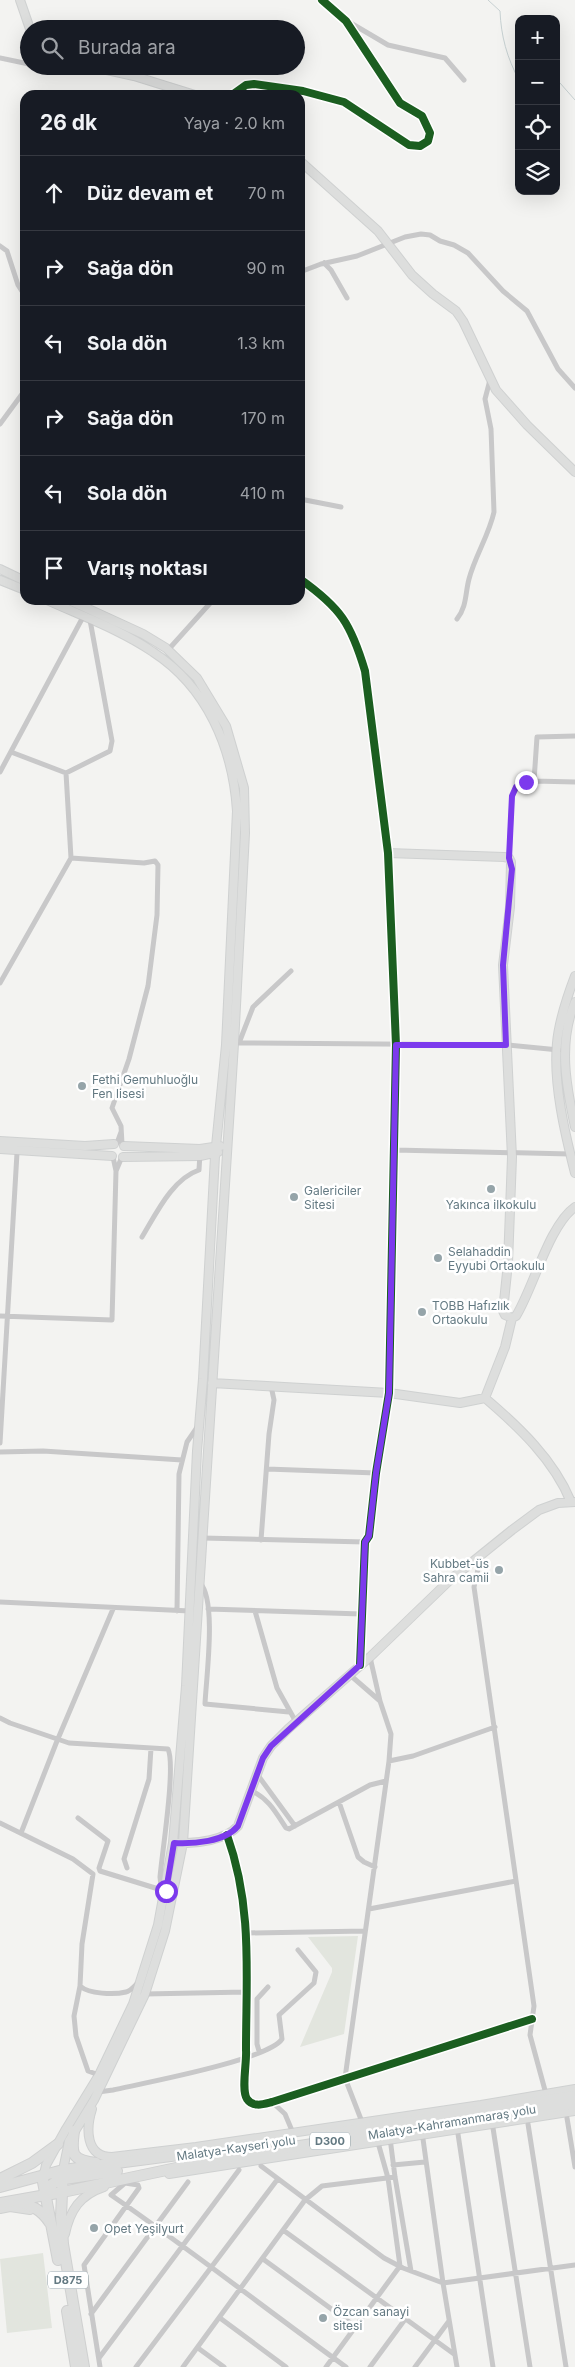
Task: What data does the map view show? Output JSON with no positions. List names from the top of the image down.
{
  "streets": {
    "highway": [
      "Malatya-Kahramanmaraş yolu",
      "D300",
      "Malatya-Kayseri yolu",
      "D875"
    ]
  },
  "crossings": [
    ["Malatya-Kahramanmaraş yolu", "D300"],
    ["Malatya-Kahramanmaraş yolu", "D875"],
    ["D300", "Malatya-Kayseri yolu"],
    ["D300", "D875"]
  ],
  "places": [
    "Fethi Gemuhluoğlu Fen lisesi",
    "Yakınca ilkokulu",
    "Galericiler Sitesi",
    "Selahaddin Eyyubi Ortaokulu",
    "TOBB Hafızlık Ortaokulu",
    "Kubbet-üs Sahra camii",
    "Opet Yeşilyurt",
    "Özcan sanayi sitesi"
  ],
  "page": {
    "map_buttons": ["+", "−"],
    "search": "Burada ara",
    "heading": ["26 dk", "Yaya · 2.0 km"],
    "list": [
      ["Düz devam et", "70 m"],
      ["Sağa dön", "90 m"],
      ["Sola dön", "1.3 km"],
      ["Sağa dön", "170 m"],
      ["Sola dön", "410 m"],
      "Varış noktası"
    ]
  }
}
